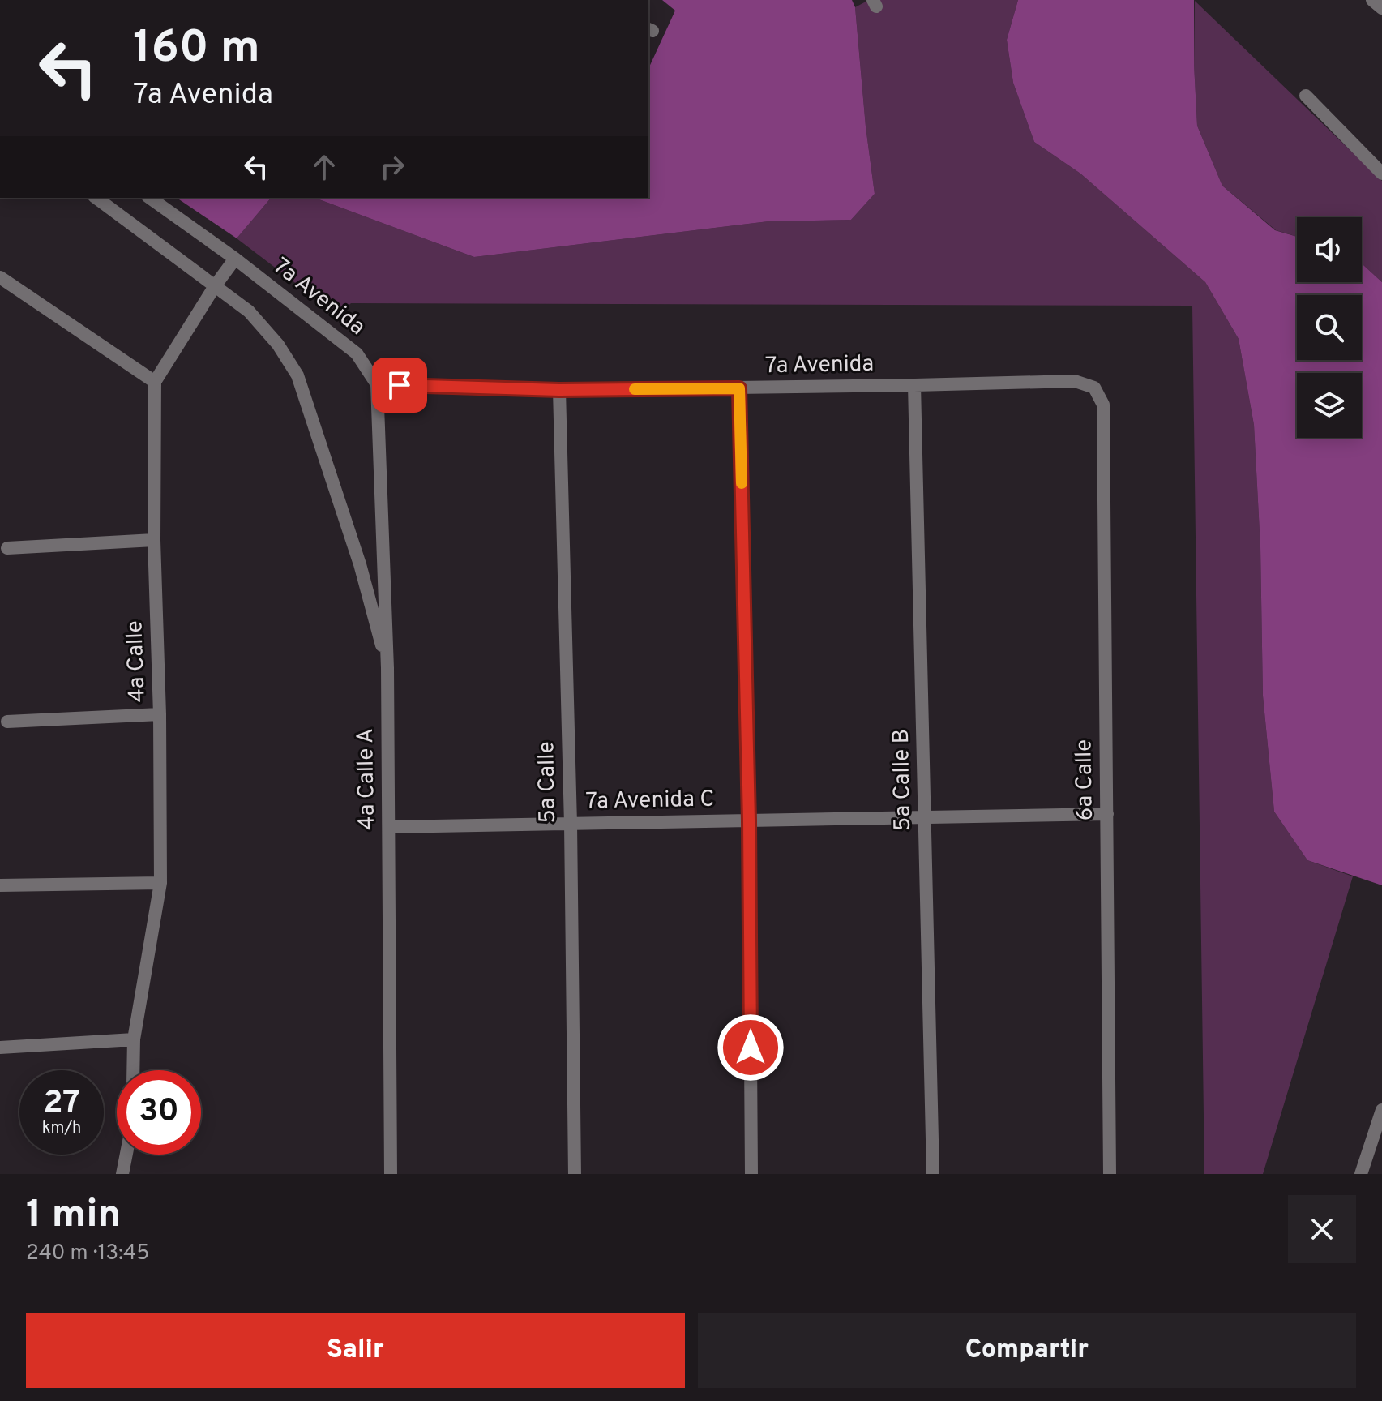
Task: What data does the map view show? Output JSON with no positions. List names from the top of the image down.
{
  "streets": {
    "street": [
      "7a Avenida",
      "4a Calle",
      "4a Calle A",
      "5a Calle B",
      "6a Calle",
      "5a Calle",
      "7a Avenida C"
    ]
  },
  "crossings": [
    ["7a Avenida", "4a Calle A"],
    ["7a Avenida", "5a Calle B"],
    ["7a Avenida", "6a Calle"],
    ["7a Avenida", "5a Calle"],
    ["4a Calle A", "7a Avenida C"],
    ["5a Calle B", "7a Avenida C"],
    ["6a Calle", "7a Avenida C"],
    ["5a Calle", "7a Avenida C"]
  ],
  "page": {
    "turn": ["160 m", "7a Avenida"],
    "speed": "27 km/h",
    "limit": "30",
    "heading": ["1 min", "240 m · 13:45"],
    "buttons": ["Salir", "Compartir"]
  }
}
